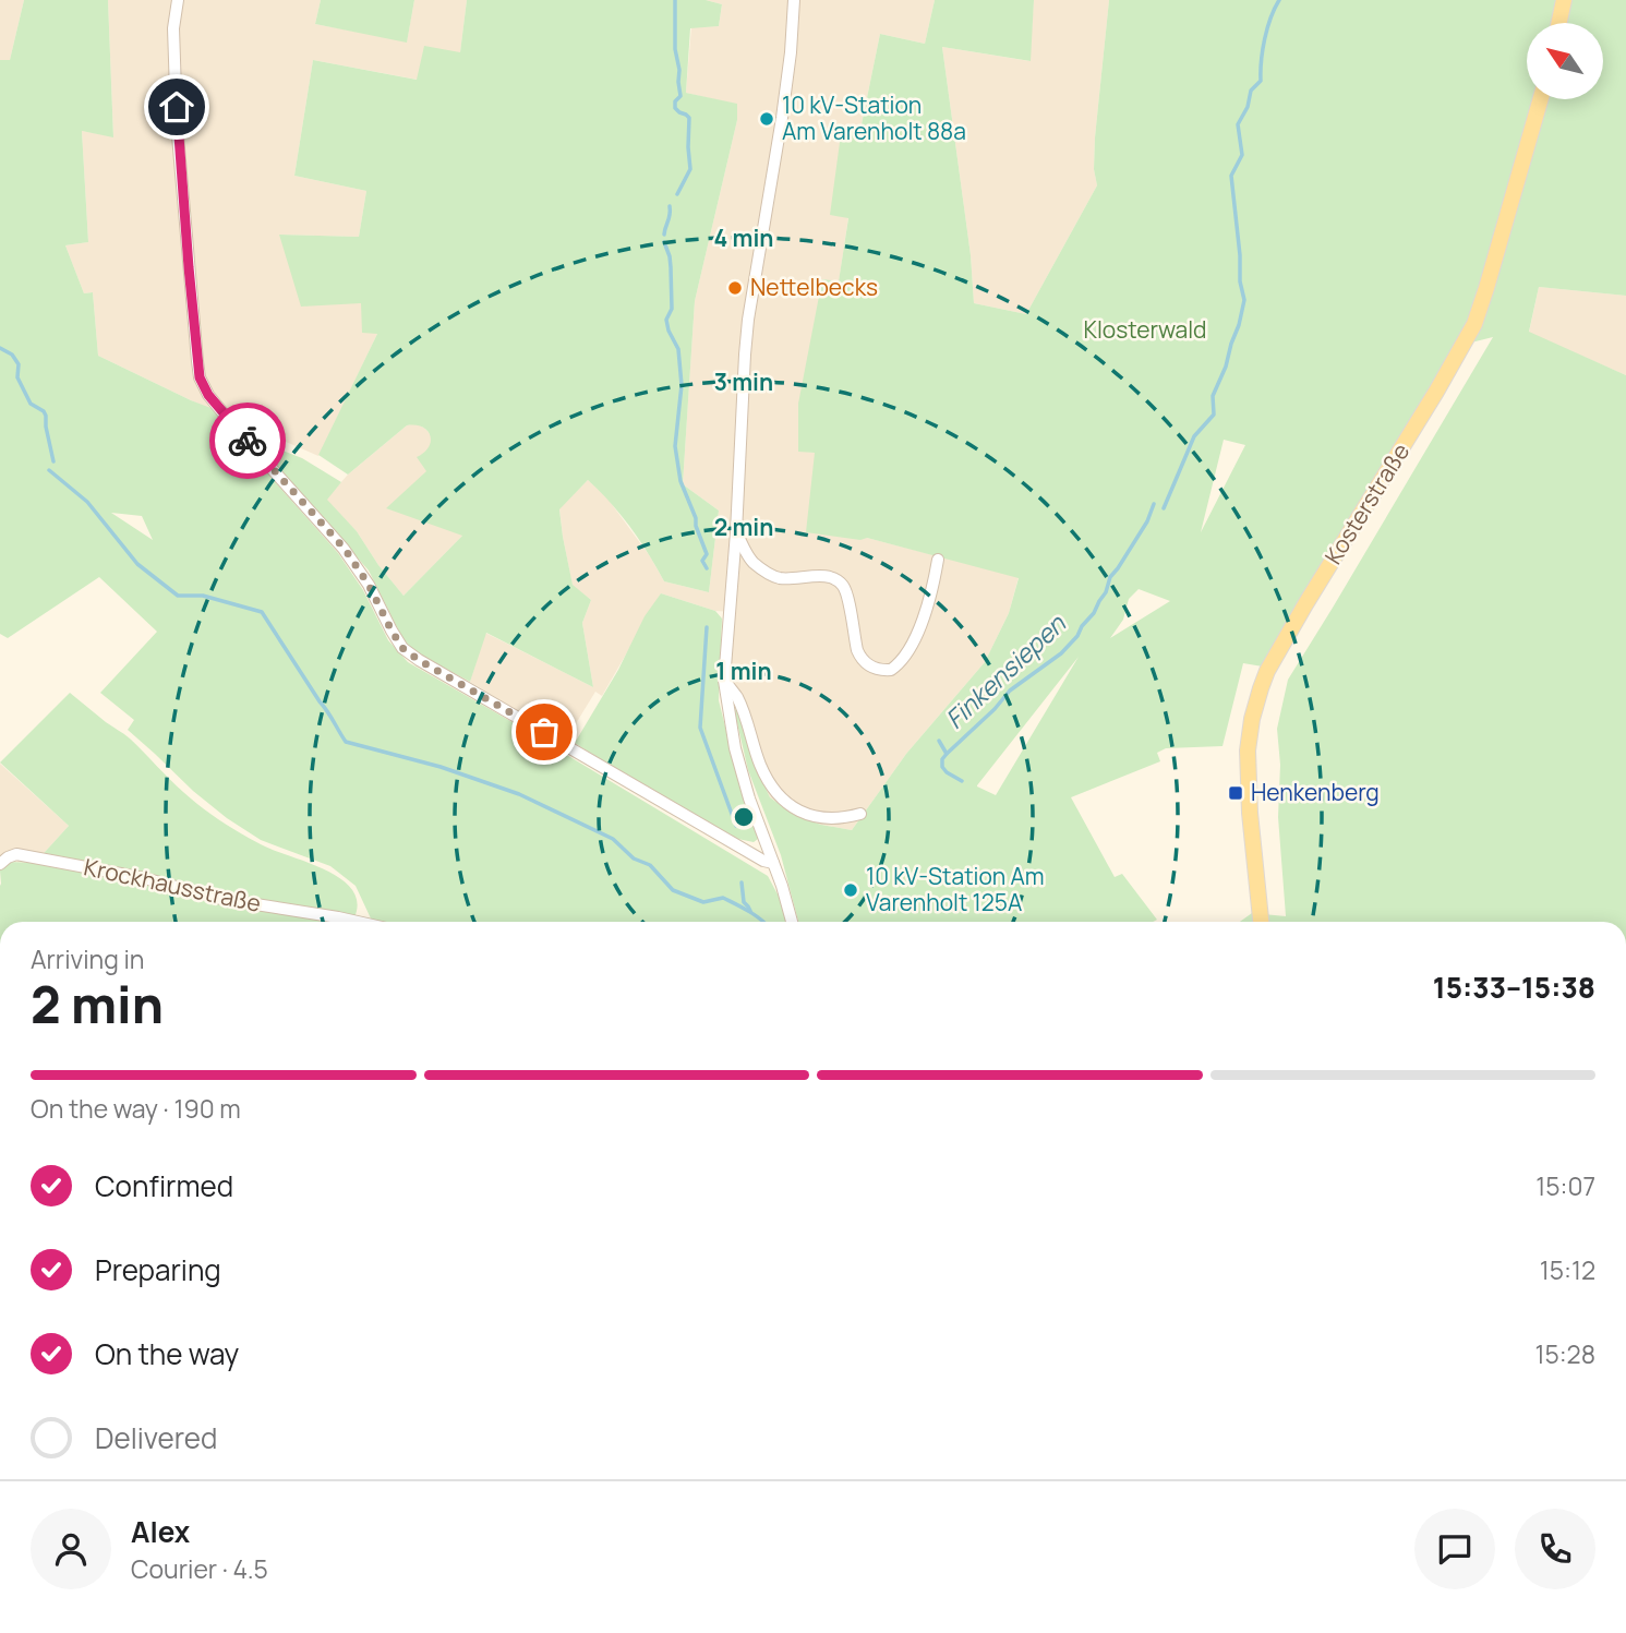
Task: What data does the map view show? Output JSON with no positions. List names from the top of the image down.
{
  "streets": {
    "main road": ["Kosterstraße"],
    "street": ["Krockhausstraße"]
  },
  "water": ["Finkensiepen"],
  "parks": ["Klosterwald"],
  "places": {
    "other": ["10 kV-Station Am Varenholt 88a", "Nettelbecks", "10 kV-Station Am Varenholt 125A"],
    "transit": ["Henkenberg"]
  },
  "north": "top left",
  "page": {
    "heading": ["2 min", "Arriving in", "15:33–15:38"],
    "panel": ["Alex", "Courier · 4.5"],
    "bar": "On the way · 190 m",
    "list": [
      ["Confirmed", "15:07"],
      ["Preparing", "15:12"],
      ["On the way", "15:28"],
      "Delivered"
    ]
  },
  "rings": [
    "4 min",
    "3 min",
    "2 min",
    "1 min"
  ]
}
